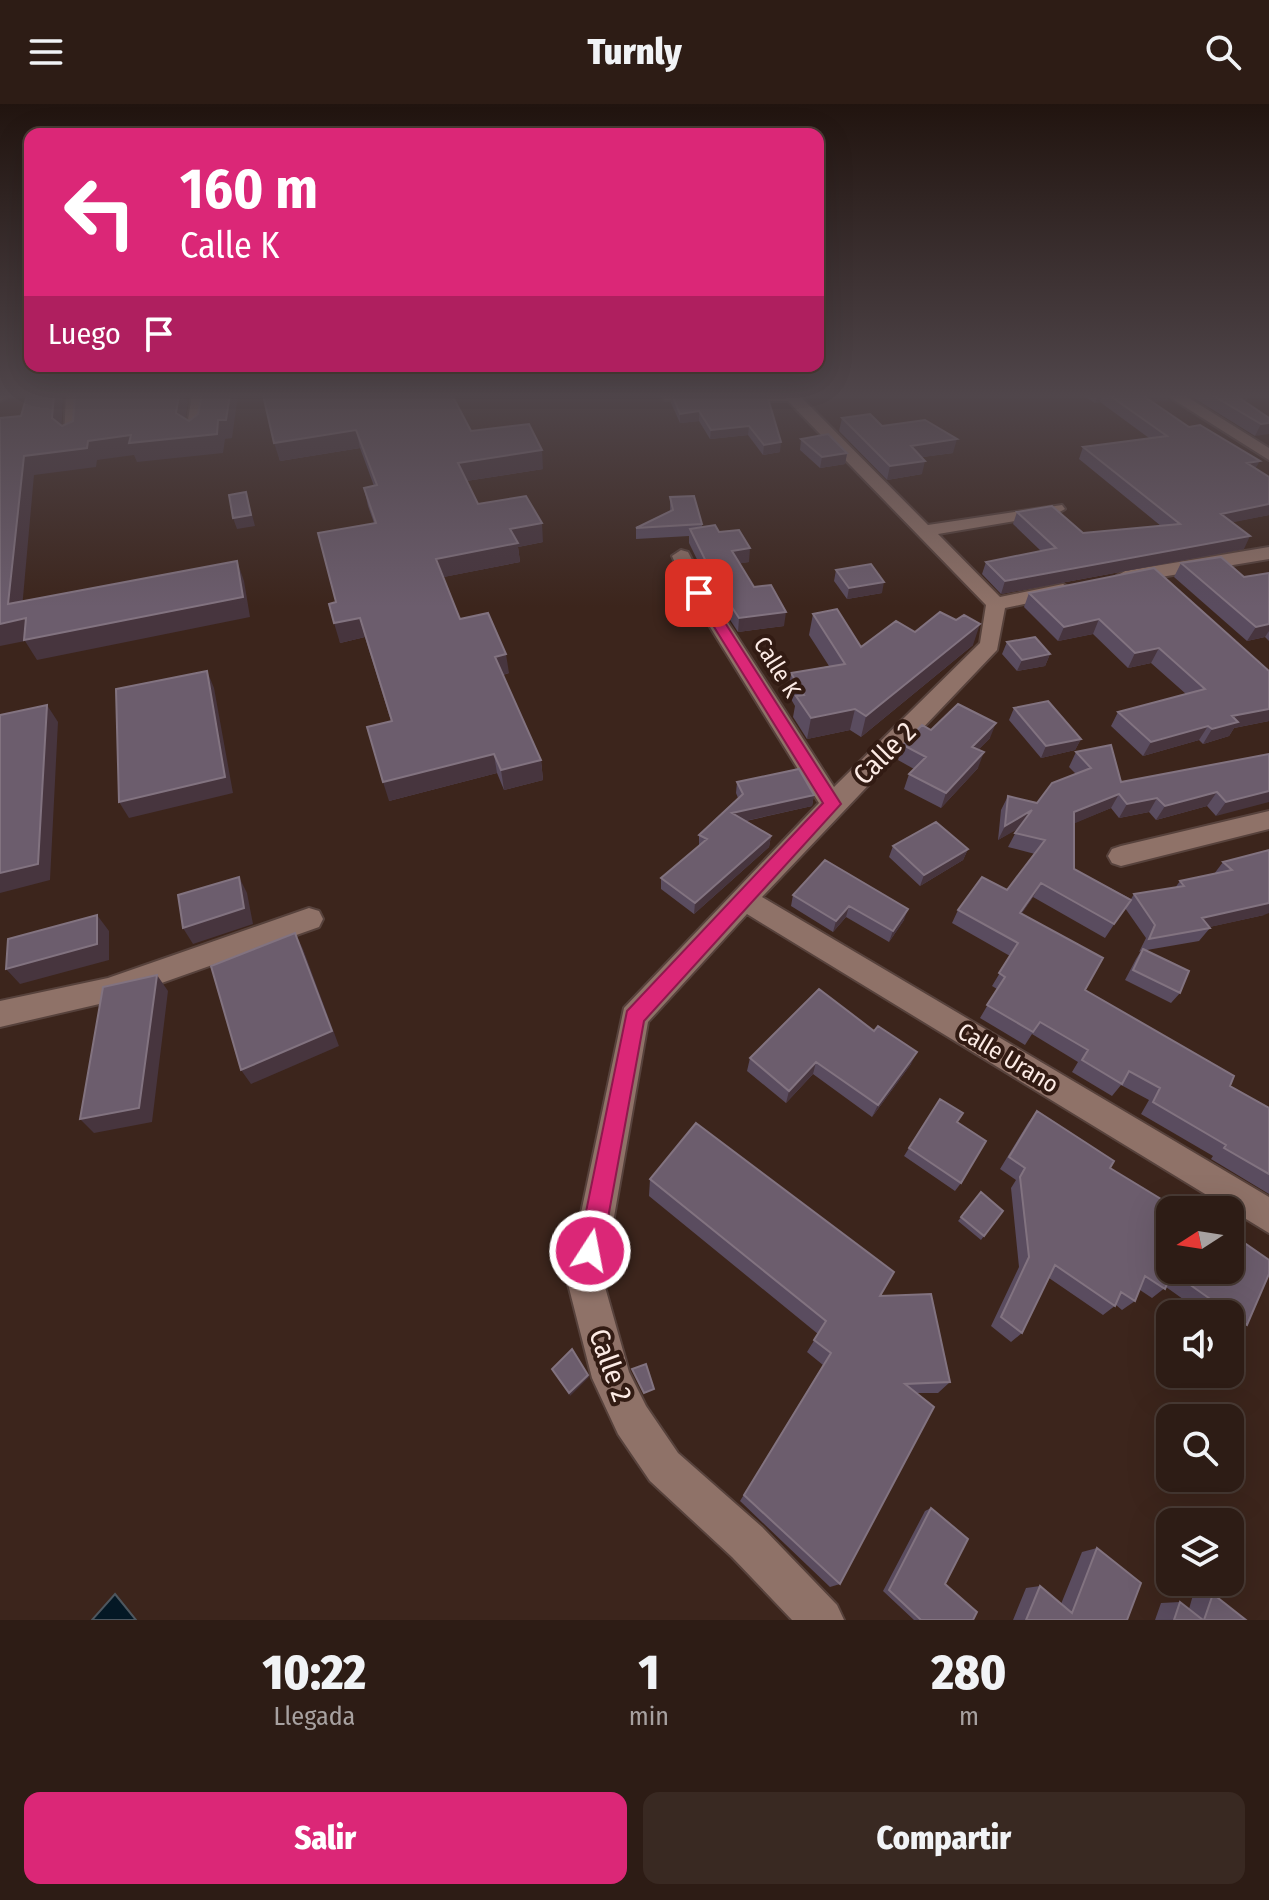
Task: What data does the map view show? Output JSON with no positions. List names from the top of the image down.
{
  "streets": {
    "street": ["Calle K", "Calle 2", "Calle Urano"]
  },
  "crossings": [
    ["Calle K", "Calle 2"],
    ["Calle 2", "Calle Urano"]
  ],
  "north": "left",
  "page": {
    "header": "Turnly",
    "turn": ["160 m", "Calle K"],
    "then": "Luego",
    "eta": [
      "10:22",
      "Llegada",
      "1",
      "min",
      "280",
      "m"
    ],
    "buttons": ["Salir", "Compartir"]
  }
}
